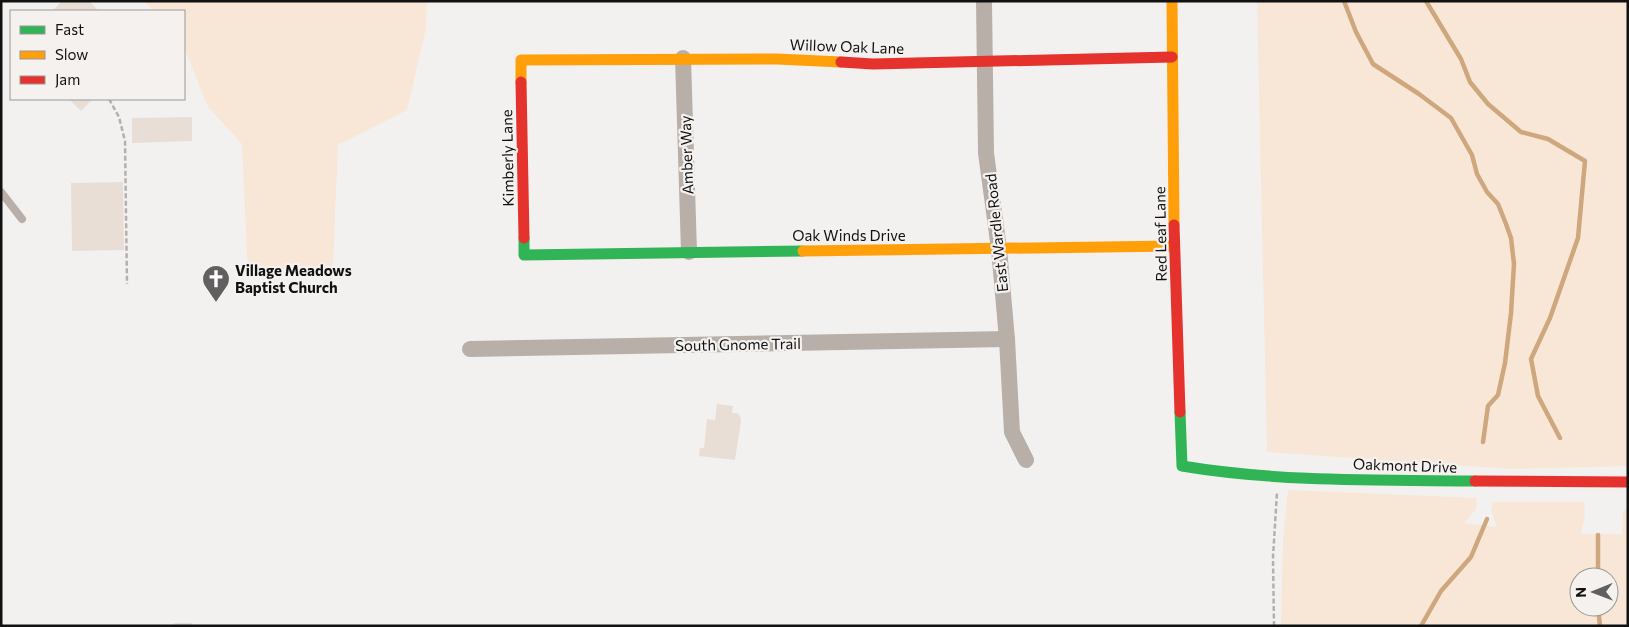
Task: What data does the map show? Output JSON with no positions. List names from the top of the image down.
{
  "streets": {
    "street": [
      "Willow Oak Lane",
      "Amber Way",
      "Kimberly Lane",
      "East Wardle Road",
      "Red Leaf Lane",
      "Oak Winds Drive",
      "South Gnome Trail",
      "Oakmont Drive"
    ]
  },
  "crossings": [
    ["Willow Oak Lane", "Amber Way"],
    ["Willow Oak Lane", "Kimberly Lane"],
    ["Willow Oak Lane", "East Wardle Road"],
    ["Willow Oak Lane", "Red Leaf Lane"],
    ["Amber Way", "Oak Winds Drive"],
    ["Kimberly Lane", "Oak Winds Drive"],
    ["East Wardle Road", "Oak Winds Drive"],
    ["East Wardle Road", "South Gnome Trail"],
    ["Red Leaf Lane", "Oak Winds Drive"],
    ["Red Leaf Lane", "Oakmont Drive"]
  ],
  "places": {
    "church": ["Village Meadows Baptist Church"]
  },
  "legend": ["Fast", "Slow", "Jam"],
  "north": "left"
}
